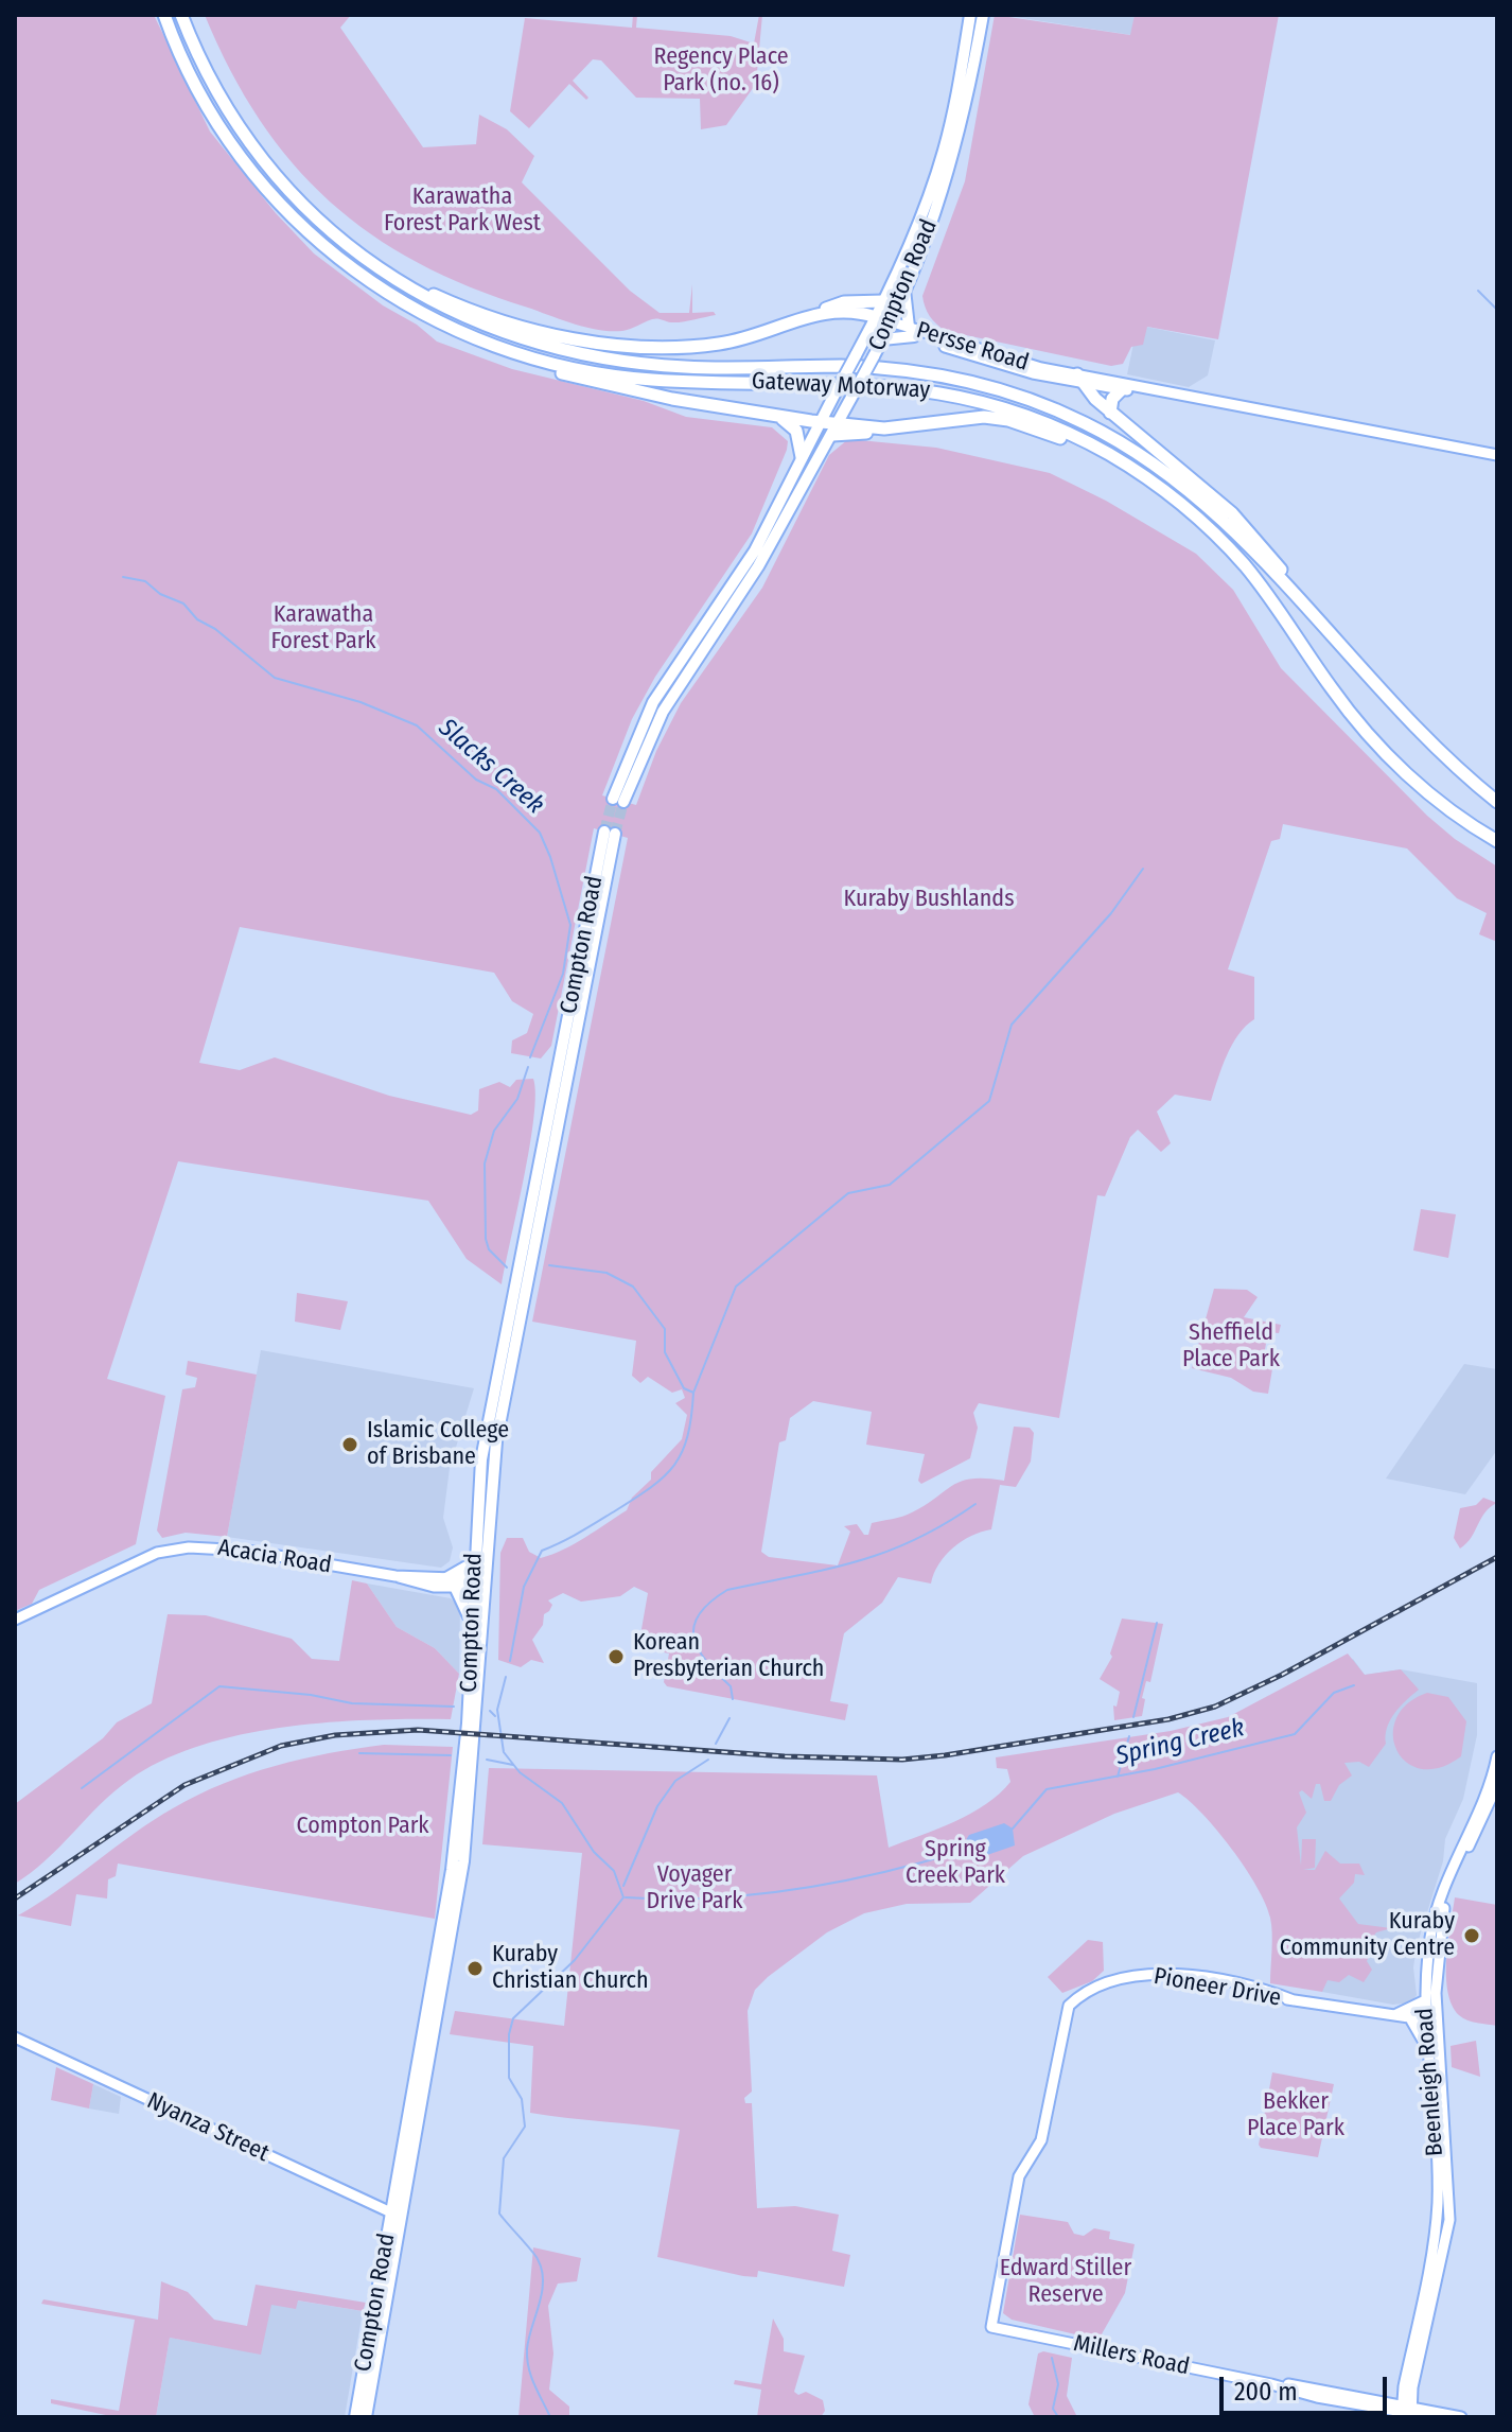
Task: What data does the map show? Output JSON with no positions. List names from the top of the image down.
{
  "streets": {
    "highway": ["Gateway Motorway"],
    "main road": ["Compton Road"],
    "street": [
      "Persse Road",
      "Acacia Road",
      "Pioneer Drive",
      "Beenleigh Road",
      "Nyanza Street",
      "Millers Road"
    ]
  },
  "crossings": [
    ["Compton Road", "Persse Road"],
    ["Compton Road", "Acacia Road"],
    ["Compton Road", "Nyanza Street"],
    ["Pioneer Drive", "Beenleigh Road"],
    ["Pioneer Drive", "Millers Road"],
    ["Beenleigh Road", "Millers Road"]
  ],
  "water": ["Slacks Creek", "Spring Creek"],
  "parks": [
    "Regency Place Park (no. 16)",
    "Karawatha Forest Park West",
    "Karawatha Forest Park",
    "Kuraby Bushlands",
    "Sheffield Place Park",
    "Compton Park",
    "Spring Creek Park",
    "Voyager Drive Park",
    "Bekker Place Park",
    "Edward Stiller Reserve"
  ],
  "places": [
    "Islamic College of Brisbane",
    "Korean Presbyterian Church",
    "Kuraby Community Centre",
    "Kuraby Christian Church"
  ],
  "scale_bar": "200 m"
}
